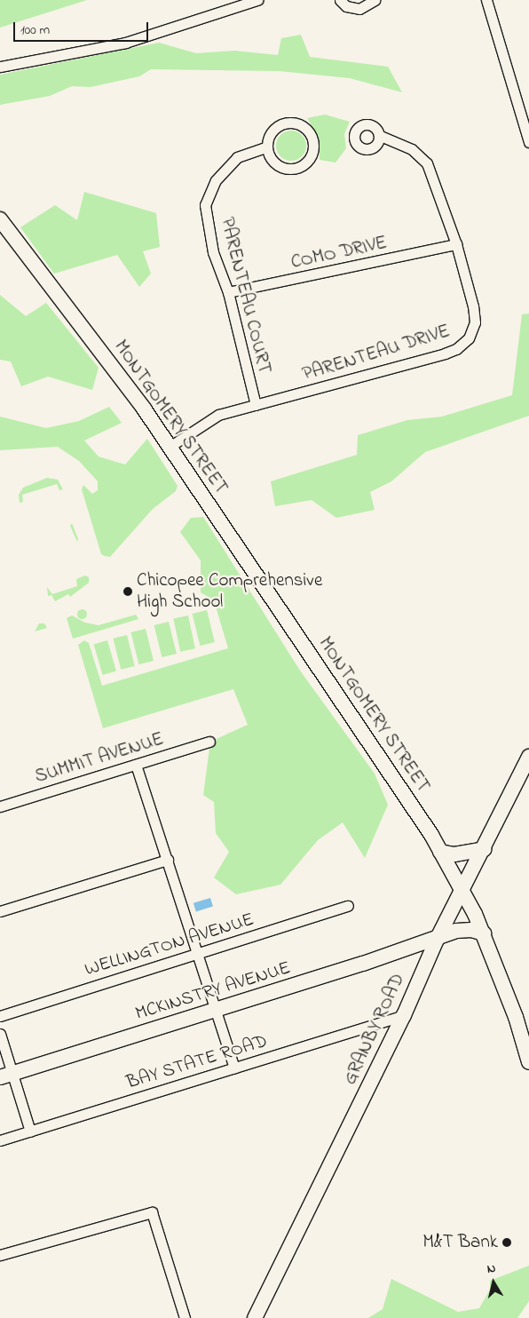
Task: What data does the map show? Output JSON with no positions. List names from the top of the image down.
{
  "streets": {
    "main road": ["MONTGOMERY STREET", "MCKINSTRY AVENUE", "GRANBY ROAD"],
    "street": [
      "COMO DRIVE",
      "PARENTEAU COURT",
      "PARENTEAU DRIVE",
      "SUMMIT AVENUE",
      "WELLINGTON AVENUE",
      "BAY STATE ROAD"
    ]
  },
  "crossings": [
    ["COMO DRIVE", "PARENTEAU COURT"],
    ["COMO DRIVE", "PARENTEAU DRIVE"],
    ["PARENTEAU COURT", "PARENTEAU DRIVE"],
    ["PARENTEAU DRIVE", "MONTGOMERY STREET"],
    ["MONTGOMERY STREET", "MCKINSTRY AVENUE"],
    ["MONTGOMERY STREET", "GRANBY ROAD"],
    ["MCKINSTRY AVENUE", "GRANBY ROAD"],
    ["GRANBY ROAD", "BAY STATE ROAD"]
  ],
  "places": ["Chicopee Comprehensive High School", "M&T Bank"],
  "scale_bar": "100 m",
  "north": "top"
}
